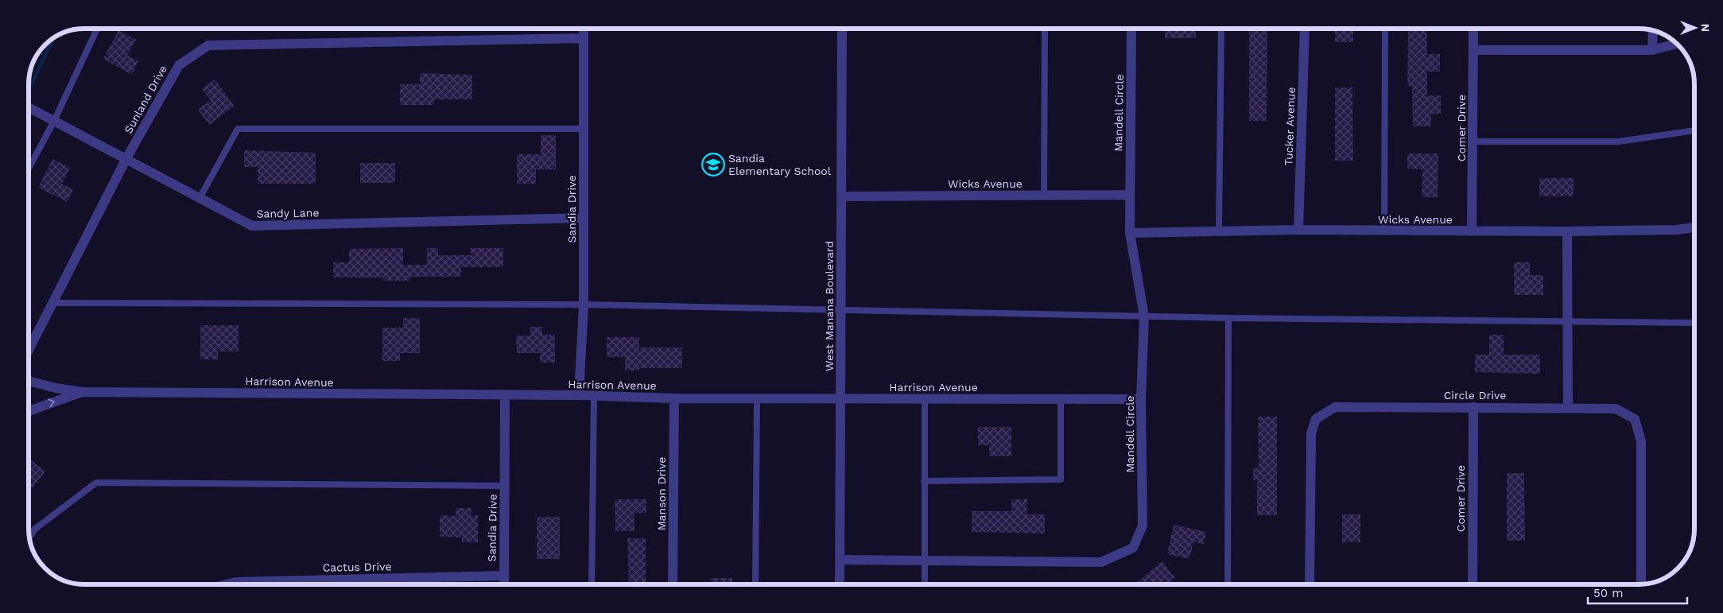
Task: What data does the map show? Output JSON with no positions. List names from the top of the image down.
{
  "streets": {
    "street": [
      "Sunland Drive",
      "Mandell Circle",
      "Tucker Avenue",
      "Comer Drive",
      "Wicks Avenue",
      "Sandia Drive",
      "Sandy Lane",
      "West Manana Boulevard",
      "Harrison Avenue",
      "Circle Drive",
      "Manson Drive",
      "Cactus Drive"
    ]
  },
  "crossings": [
    ["Sunland Drive", "Sandia Drive"],
    ["Sunland Drive", "Sandy Lane"],
    ["Mandell Circle", "Wicks Avenue"],
    ["Mandell Circle", "West Manana Boulevard"],
    ["Mandell Circle", "Harrison Avenue"],
    ["Tucker Avenue", "Wicks Avenue"],
    ["Comer Drive", "Wicks Avenue"],
    ["Comer Drive", "Circle Drive"],
    ["Wicks Avenue", "West Manana Boulevard"],
    ["Sandia Drive", "Sandy Lane"],
    ["Sandia Drive", "Harrison Avenue"],
    ["Sandia Drive", "Cactus Drive"],
    ["West Manana Boulevard", "Harrison Avenue"],
    ["Harrison Avenue", "Manson Drive"]
  ],
  "places": {
    "school or university": ["Sandia Elementary School"]
  },
  "scale_bar": "50 m",
  "north": "right"
}
